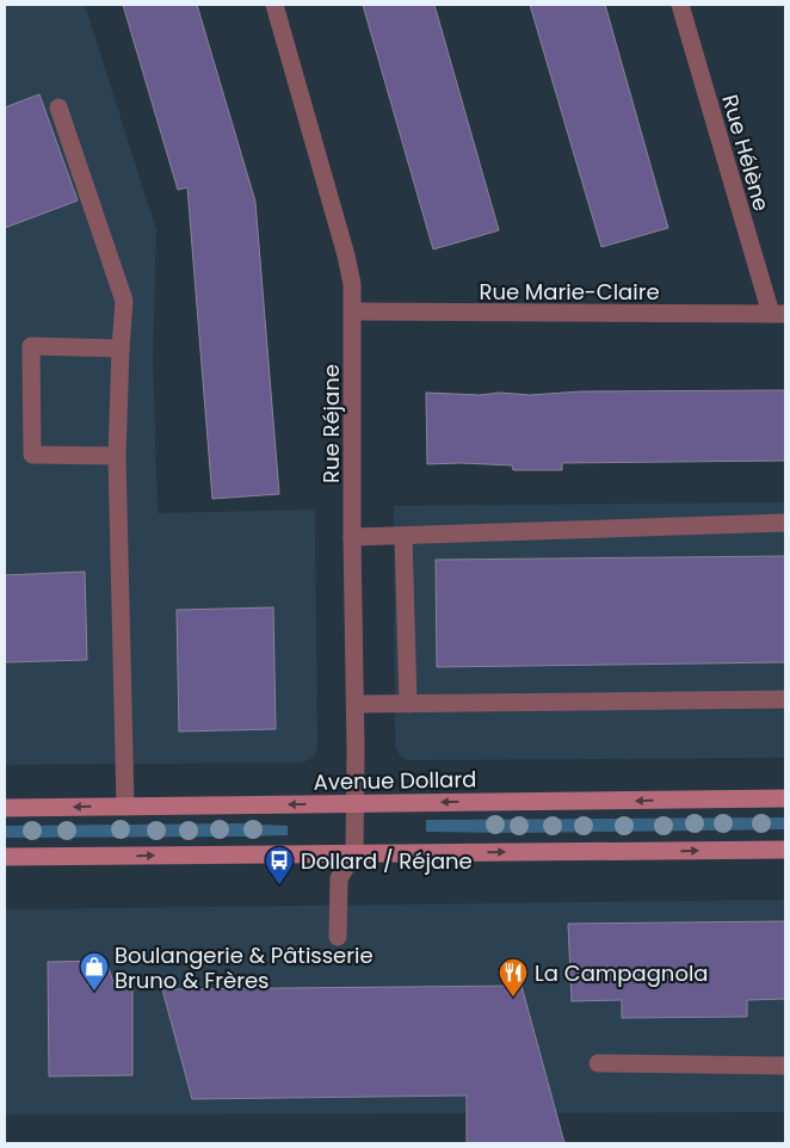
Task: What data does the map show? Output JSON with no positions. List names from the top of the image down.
{
  "streets": {
    "main road": ["Avenue Dollard"],
    "street": ["Rue Hélène", "Rue Marie-Claire", "Rue Réjane"]
  },
  "crossings": [
    ["Rue Hélène", "Rue Marie-Claire"],
    ["Rue Marie-Claire", "Rue Réjane"],
    ["Rue Réjane", "Avenue Dollard"]
  ],
  "places": {
    "bus stop": ["Dollard / Réjane"],
    "shop": ["Boulangerie & Pâtisserie Bruno & Frères"],
    "restaurant": ["La Campagnola"]
  }
}
